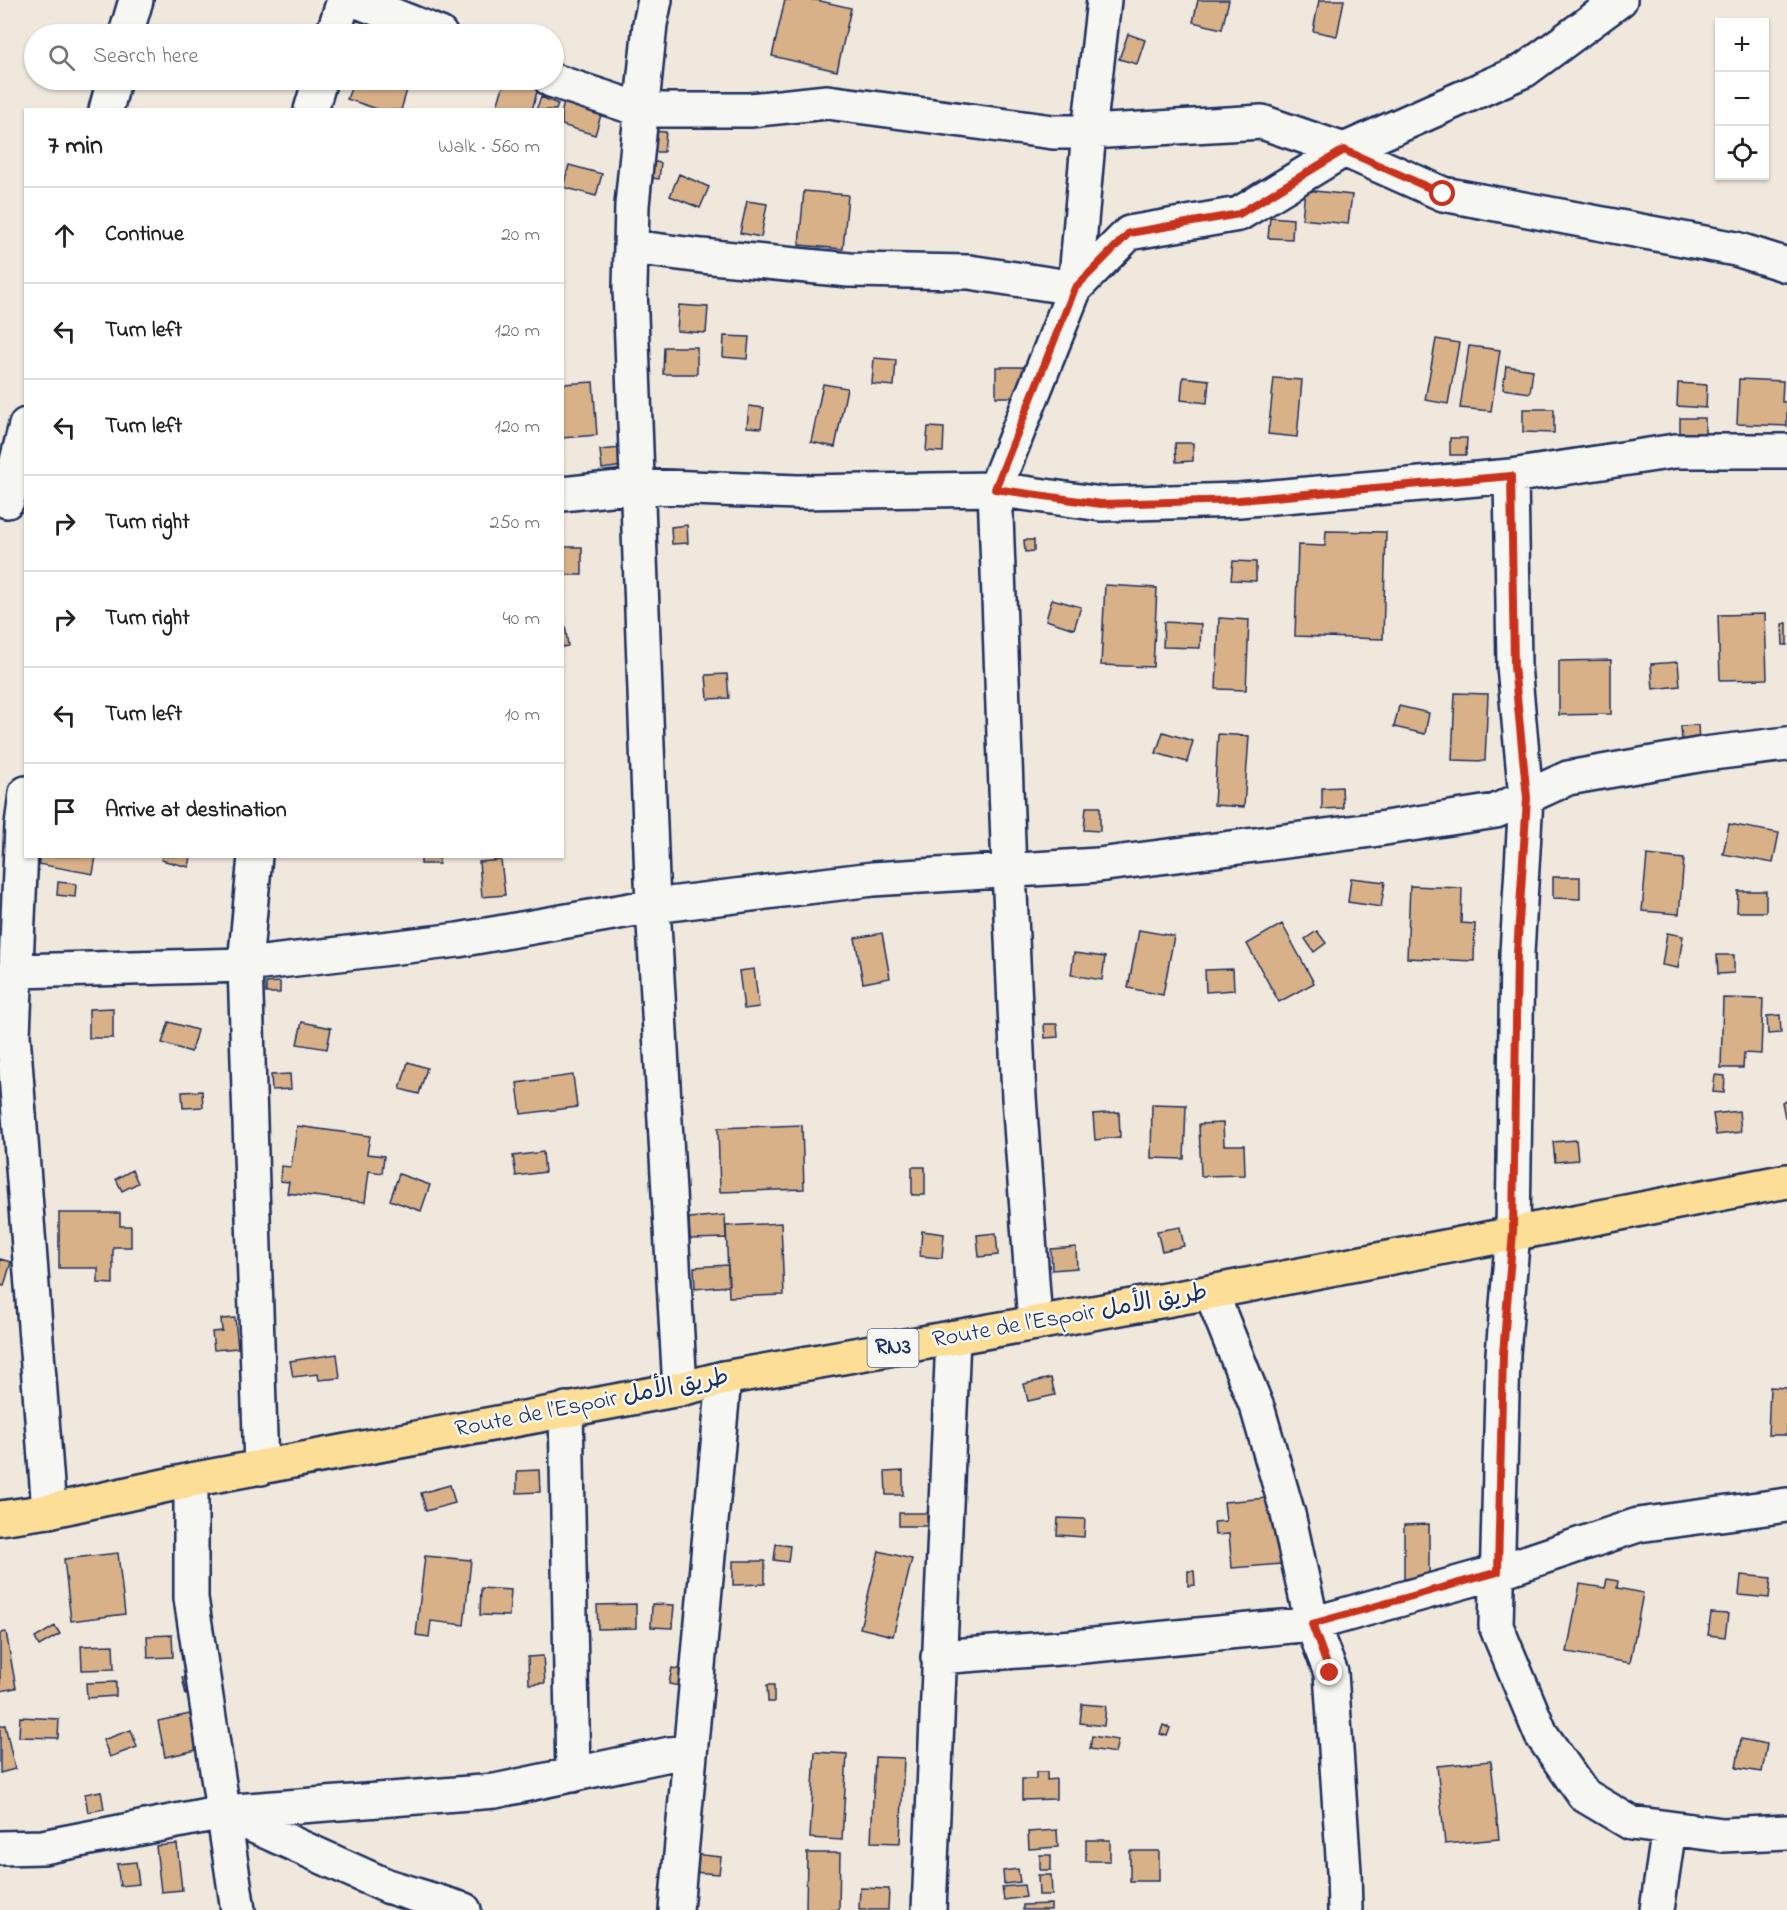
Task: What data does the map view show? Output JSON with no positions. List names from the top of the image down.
{
  "streets": {
    "highway": ["Route de l’Espoir طريق الأمل", "RN3"]
  },
  "page": {
    "map_buttons": ["+", "−"],
    "search": "Search here",
    "heading": ["7 min", "Walk · 560 m"],
    "list": [
      ["Continue", "20 m"],
      ["Turn left", "120 m"],
      ["Turn left", "120 m"],
      ["Turn right", "250 m"],
      ["Turn right", "40 m"],
      ["Turn left", "10 m"],
      "Arrive at destination"
    ]
  }
}
